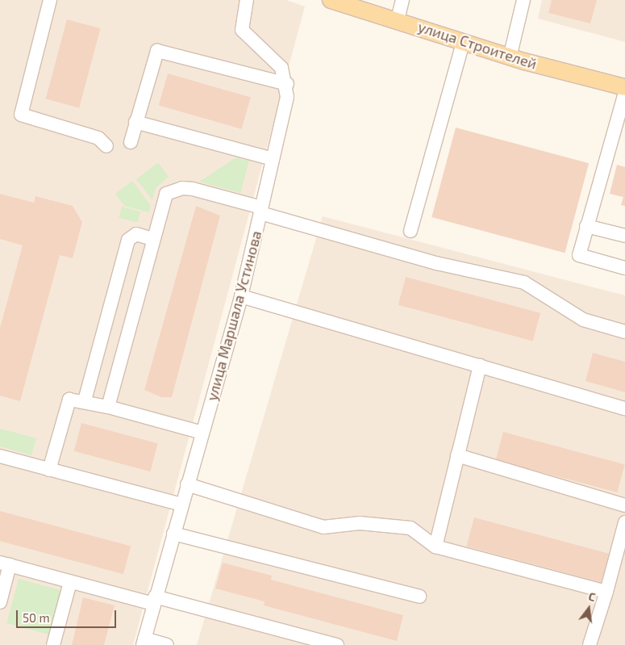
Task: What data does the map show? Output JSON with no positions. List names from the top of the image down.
{
  "streets": {
    "main road": ["улица Строителей"],
    "street": ["улица Маршала Устинова"]
  },
  "scale_bar": "50 m",
  "north": "top"
}
